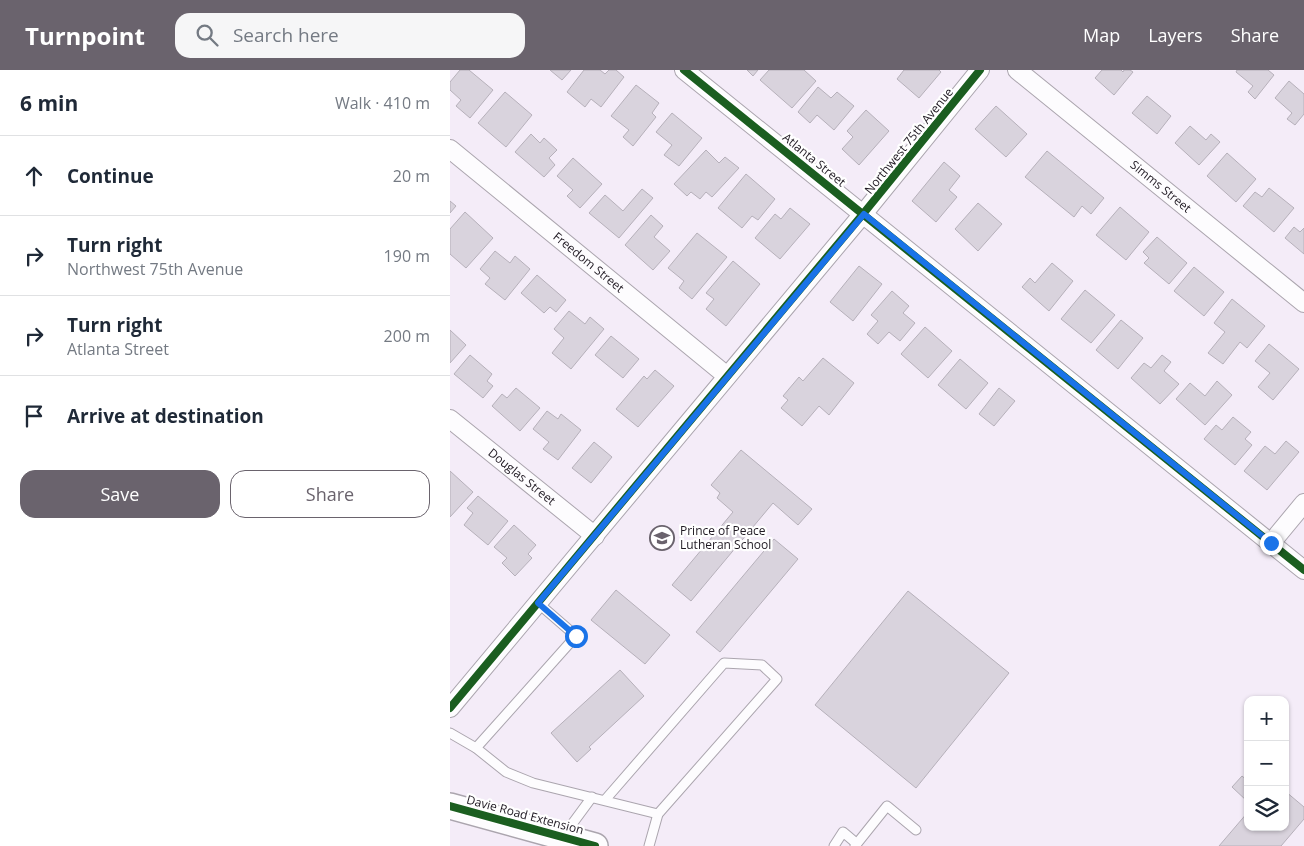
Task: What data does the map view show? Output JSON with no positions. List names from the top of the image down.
{
  "streets": {
    "main road": ["Davie Road Extension"],
    "street": [
      "Northwest 75th Avenue",
      "Atlanta Street",
      "Simms Street",
      "Freedom Street",
      "Douglas Street"
    ]
  },
  "crossings": [
    ["Northwest 75th Avenue", "Atlanta Street"],
    ["Northwest 75th Avenue", "Freedom Street"],
    ["Northwest 75th Avenue", "Douglas Street"]
  ],
  "places": {
    "school or university": ["Prince of Peace Lutheran School"]
  },
  "page": {
    "header": "Turnpoint",
    "search": "Search here",
    "nav": ["Map", "Layers", "Share"],
    "heading": ["6 min", "Walk · 410 m"],
    "list": [
      ["Continue", "20 m"],
      ["Turn right", "Northwest 75th Avenue", "190 m"],
      ["Turn right", "Atlanta Street", "200 m"],
      "Arrive at destination"
    ],
    "buttons": ["Save", "Share"],
    "map_buttons": ["+", "−"]
  }
}
